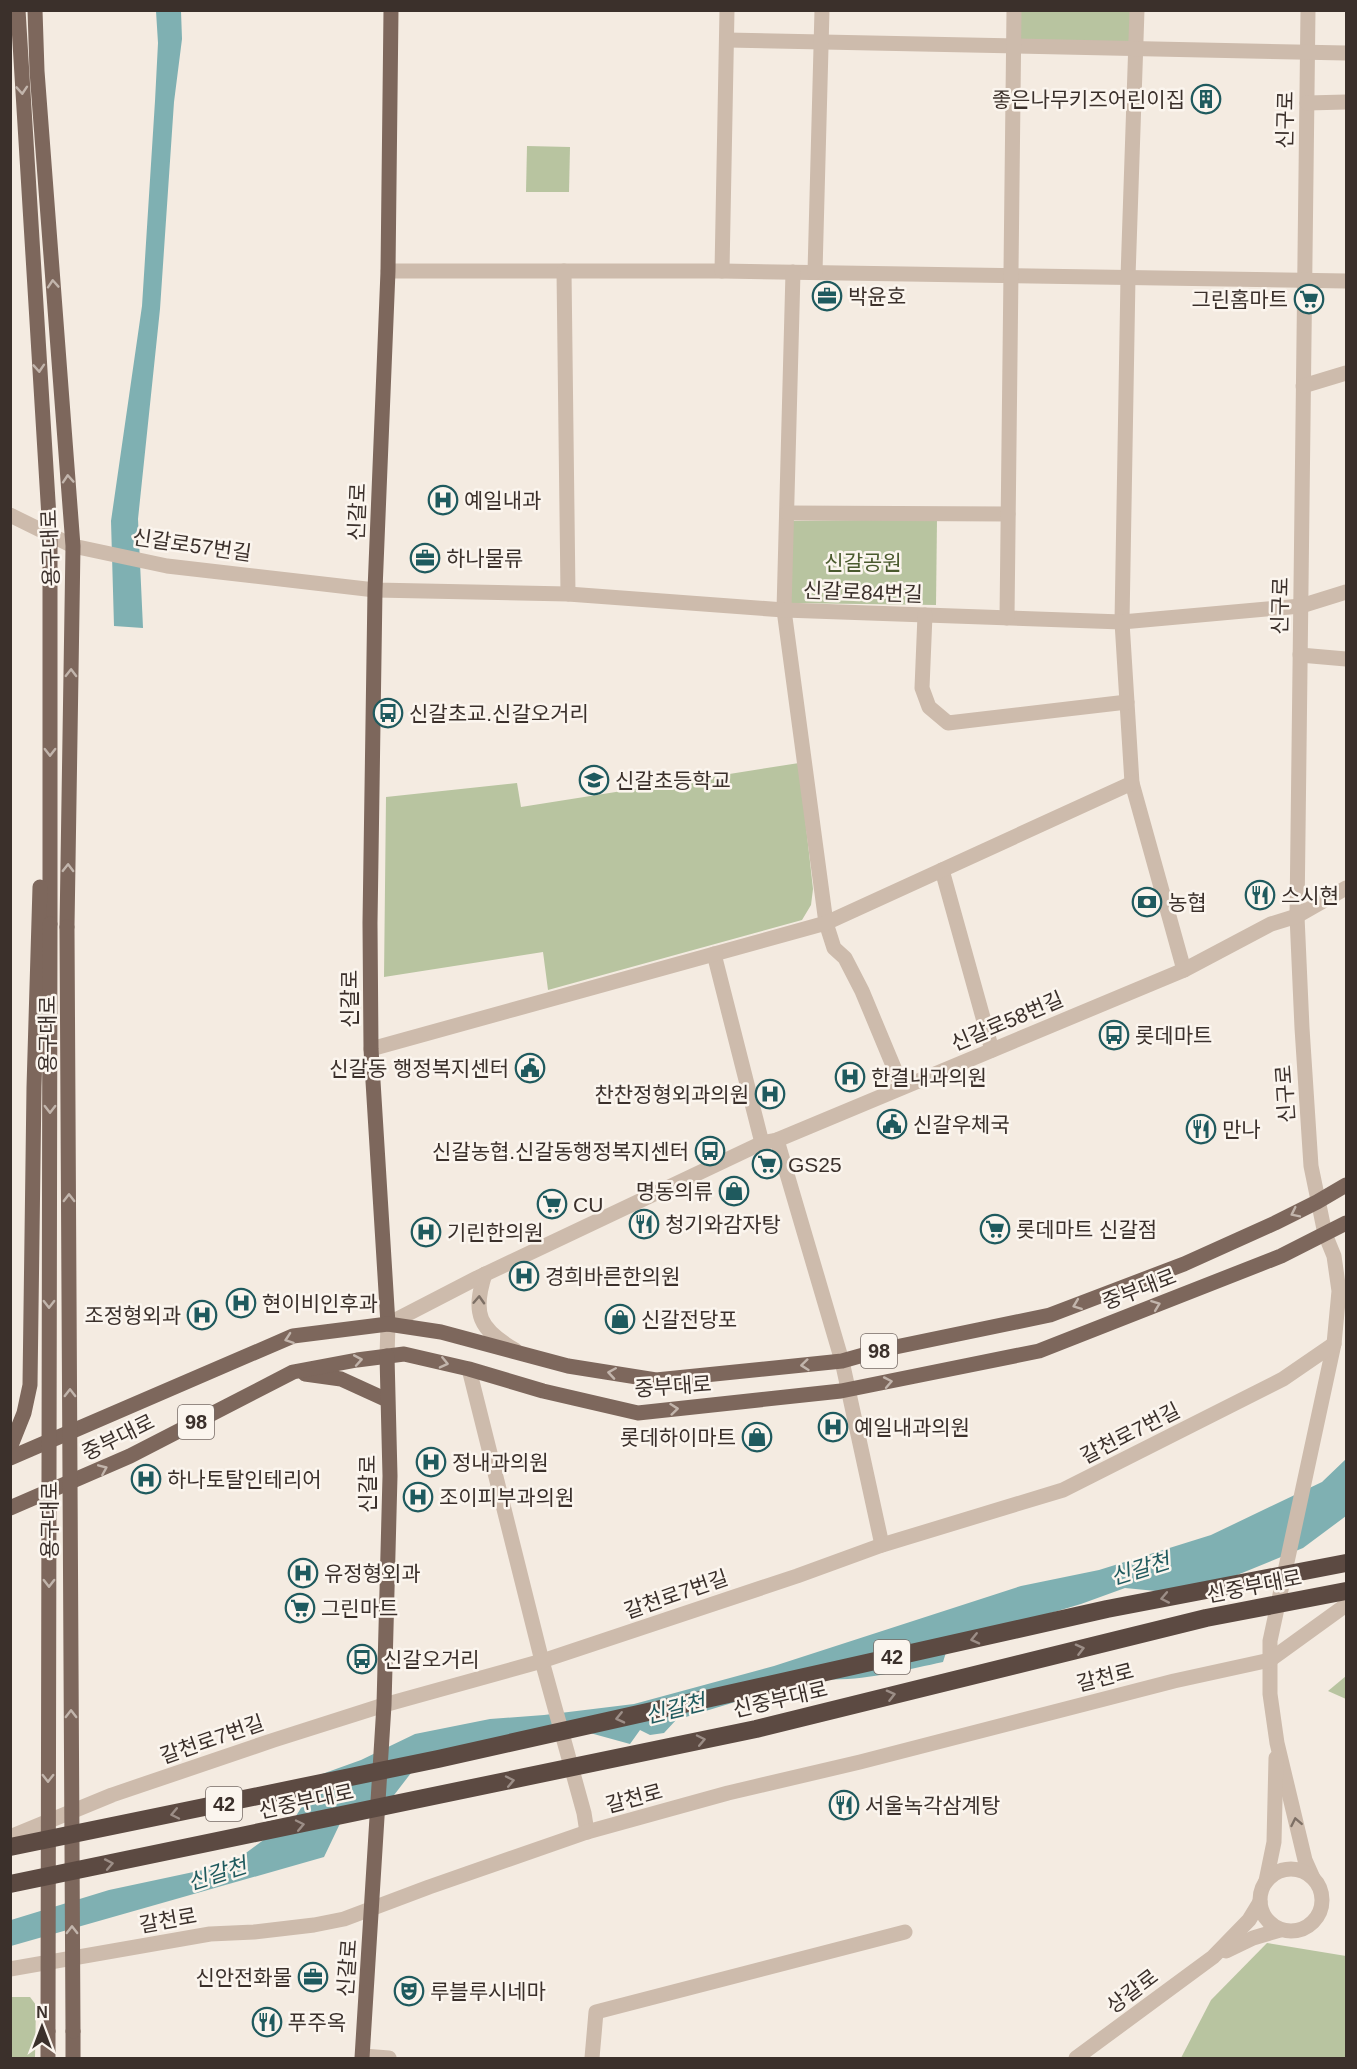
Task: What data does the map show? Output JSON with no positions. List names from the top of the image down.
{
  "streets": {
    "highway": ["신중부대로", "42"],
    "main road": [
      "신갈로",
      "용구대로",
      "중부대로",
      "98"
    ],
    "street": [
      "신구로",
      "신갈로57번길",
      "신갈로84번길",
      "신갈로58번길",
      "갈천로7번길",
      "갈천로",
      "상갈로"
    ]
  },
  "crossings": [
    ["신구로", "신갈로84번길"],
    ["신구로", "신갈로58번길"],
    ["신구로", "중부대로"],
    ["신구로", "갈천로7번길"],
    ["신구로", "갈천로"],
    ["신갈로", "신갈로57번길"],
    ["신갈로", "신갈로84번길"],
    ["신갈로", "신갈로58번길"],
    ["신갈로", "중부대로"],
    ["신갈로", "갈천로7번길"],
    ["신갈로", "갈천로"],
    ["신갈로57번길", "용구대로"],
    ["신갈로57번길", "신갈로84번길"],
    ["신갈로58번길", "중부대로"]
  ],
  "water": ["신갈천"],
  "parks": ["신갈공원"],
  "places": {
    "building": ["좋은나무키즈어린이집"],
    "office": ["박윤호", "하나물류", "신안전화물"],
    "supermarket": [
      "그린홈마트",
      "GS25",
      "CU",
      "롯데마트 신갈점",
      "그린마트"
    ],
    "hospital": [
      "예일내과",
      "한결내과의원",
      "찬찬정형외과의원",
      "기린한의원",
      "경희바른한의원",
      "현이비인후과",
      "조정형외과",
      "예일내과의원",
      "정내과의원",
      "하나토탈인테리어",
      "조이피부과의원",
      "유정형외과"
    ],
    "bus stop": [
      "신갈초교.신갈오거리",
      "롯데마트",
      "신갈농협.신갈동행정복지센터",
      "신갈오거리"
    ],
    "school or university": ["신갈초등학교"],
    "restaurant": [
      "스시현",
      "만나",
      "청기와감자탕",
      "서울녹각삼계탕",
      "푸주옥"
    ],
    "bank": ["농협"],
    "public building": ["신갈동 행정복지센터", "신갈우체국"],
    "shop": ["명동의류", "신갈전당포", "롯데하이마트"],
    "theatre": ["루블루시네마"]
  },
  "north": "top"
}
